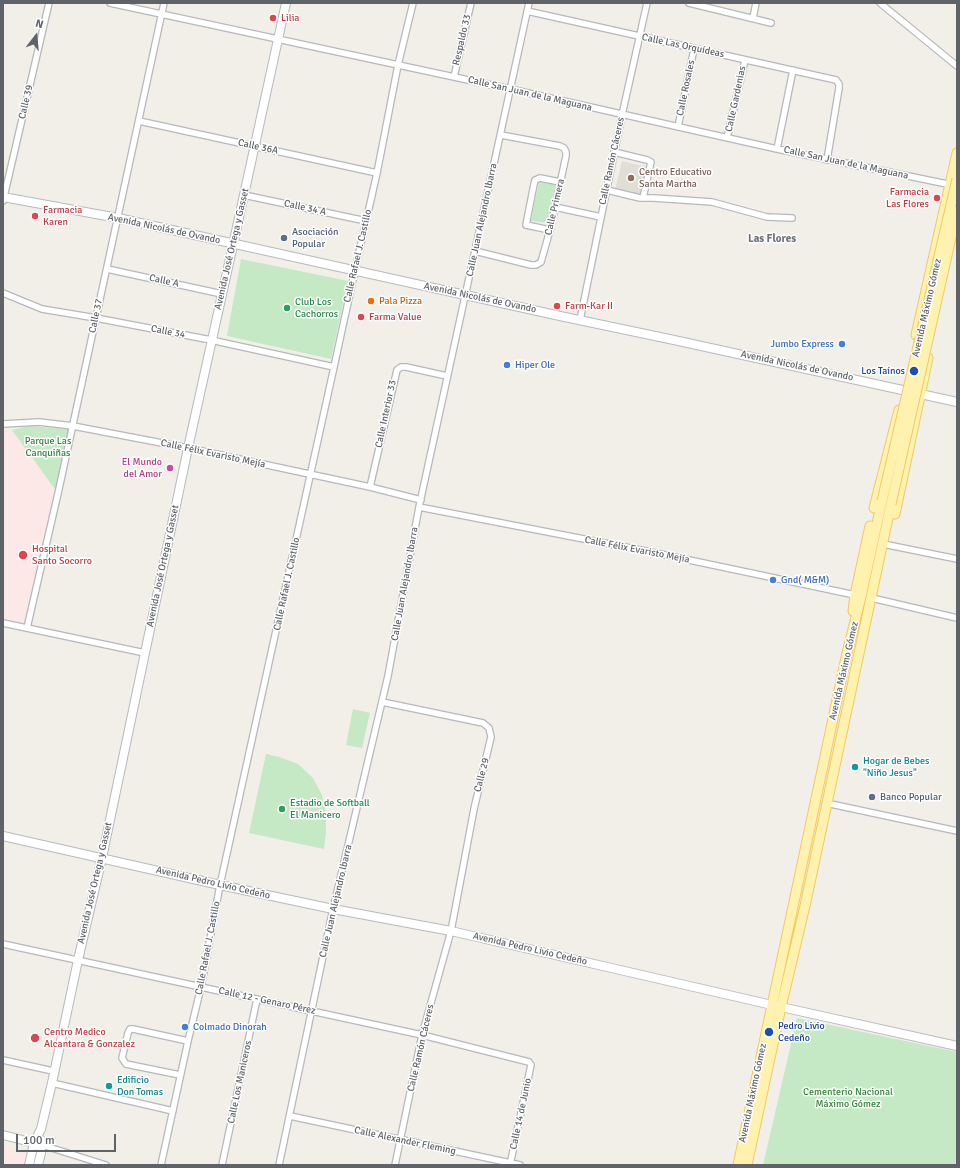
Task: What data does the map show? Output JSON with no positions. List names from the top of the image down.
{
  "streets": {
    "main road": [
      "Avenida Nicolás de Ovando",
      "Avenida José Ortega y Gasset",
      "Avenida Máximo Gómez",
      "Avenida Pedro Livio Cedeño"
    ],
    "street": [
      "Respaldo 33",
      "Calle Las Orquídeas",
      "Calle Rosales",
      "Calle San Juan de la Maguana",
      "Calle Gardenias",
      "Calle 39",
      "Calle 36A",
      "Calle Ramón Cáceres",
      "Calle Primera",
      "Calle 34 A",
      "Calle Juan Alejandro lbarra",
      "Calle Rafael J. Castillo",
      "Calle A",
      "Calle 37",
      "Calle 34",
      "Calle Interior 33",
      "Calle Félix Evaristo Mejía",
      "Calle 29",
      "Calle 12 - Genaro Pérez",
      "Calle Los Maniceros",
      "Calle 14 de Junio",
      "Calle Alexander Fleming"
    ]
  },
  "crossings": [
    ["Respaldo 33", "Calle San Juan de la Maguana"],
    ["Calle Las Orquídeas", "Calle Rosales"],
    ["Calle Las Orquídeas", "Calle San Juan de la Maguana"],
    ["Calle Las Orquídeas", "Calle Gardenias"],
    ["Calle Las Orquídeas", "Calle Ramón Cáceres"],
    ["Calle Las Orquídeas", "Calle Juan Alejandro lbarra"],
    ["Calle Rosales", "Calle San Juan de la Maguana"],
    ["Calle San Juan de la Maguana", "Calle Gardenias"],
    ["Calle San Juan de la Maguana", "Calle Ramón Cáceres"],
    ["Calle San Juan de la Maguana", "Calle Juan Alejandro lbarra"],
    ["Calle San Juan de la Maguana", "Avenida José Ortega y Gasset"],
    ["Calle San Juan de la Maguana", "Calle Rafael J. Castillo"],
    ["Calle San Juan de la Maguana", "Calle 37"],
    ["Calle 39", "Avenida Nicolás de Ovando"],
    ["Calle 36A", "Avenida José Ortega y Gasset"],
    ["Calle 36A", "Calle Rafael J. Castillo"],
    ["Calle 36A", "Calle 37"],
    ["Calle Ramón Cáceres", "Avenida Nicolás de Ovando"],
    ["Calle Ramón Cáceres", "Calle 29"],
    ["Calle Ramón Cáceres", "Avenida Pedro Livio Cedeño"],
    ["Calle Ramón Cáceres", "Calle 12 - Genaro Pérez"],
    ["Calle Ramón Cáceres", "Calle Alexander Fleming"],
    ["Calle Primera", "Calle Juan Alejandro lbarra"],
    ["Calle 34 A", "Avenida José Ortega y Gasset"],
    ["Calle 34 A", "Calle Rafael J. Castillo"],
    ["Calle Juan Alejandro lbarra", "Avenida Nicolás de Ovando"],
    ["Calle Juan Alejandro lbarra", "Calle Interior 33"],
    ["Calle Juan Alejandro lbarra", "Calle Félix Evaristo Mejía"],
    ["Calle Juan Alejandro lbarra", "Calle 29"],
    ["Calle Juan Alejandro lbarra", "Avenida Pedro Livio Cedeño"],
    ["Calle Juan Alejandro lbarra", "Calle 12 - Genaro Pérez"],
    ["Calle Juan Alejandro lbarra", "Calle Alexander Fleming"],
    ["Avenida Nicolás de Ovando", "Avenida José Ortega y Gasset"],
    ["Avenida Nicolás de Ovando", "Calle Rafael J. Castillo"],
    ["Avenida Nicolás de Ovando", "Calle 37"],
    ["Avenida José Ortega y Gasset", "Calle A"],
    ["Avenida José Ortega y Gasset", "Calle 34"],
    ["Avenida José Ortega y Gasset", "Calle Félix Evaristo Mejía"],
    ["Avenida José Ortega y Gasset", "Avenida Pedro Livio Cedeño"],
    ["Avenida José Ortega y Gasset", "Calle 12 - Genaro Pérez"],
    ["Calle Rafael J. Castillo", "Calle 34"],
    ["Calle Rafael J. Castillo", "Calle Félix Evaristo Mejía"],
    ["Calle Rafael J. Castillo", "Avenida Pedro Livio Cedeño"],
    ["Calle Rafael J. Castillo", "Calle 12 - Genaro Pérez"],
    ["Calle A", "Calle 37"],
    ["Avenida Máximo Gómez", "Avenida Pedro Livio Cedeño"],
    ["Calle 37", "Calle 34"],
    ["Calle 37", "Calle Félix Evaristo Mejía"],
    ["Calle Interior 33", "Calle Félix Evaristo Mejía"],
    ["Calle 29", "Avenida Pedro Livio Cedeño"],
    ["Calle 12 - Genaro Pérez", "Calle Los Maniceros"],
    ["Calle 12 - Genaro Pérez", "Calle 14 de Junio"],
    ["Calle 14 de Junio", "Calle Alexander Fleming"]
  ],
  "districts": ["Las Flores"],
  "parks": ["Parque Las Canquiñas", "Cementerio Nacional Máximo Gómez"],
  "places": [
    "Lilia",
    "Centro Educativo Santa Martha",
    "Farmacia Las Flores",
    "Farmacia Karen",
    "Asociación Popular",
    "Pala Pizza",
    "Farm-Kar II",
    "Club Los Cachorros",
    "Farma Value",
    "Jumbo Express",
    "Hiper Ole",
    "Los Taínos",
    "El Mundo del Amor",
    "Hospital Santo Socorro",
    "Gnd( M&M)",
    "Hogar de Bebes \"Niño Jesus\"",
    "Banco Popular",
    "Estadio de Softball El Manicero",
    "Colmado Dinorah",
    "Pedro Livio Cedeño",
    "Centro Medico Alcantara & Gonzalez",
    "Edificio Don Tomas"
  ],
  "scale_bar": "100 m",
  "north": "top"
}
